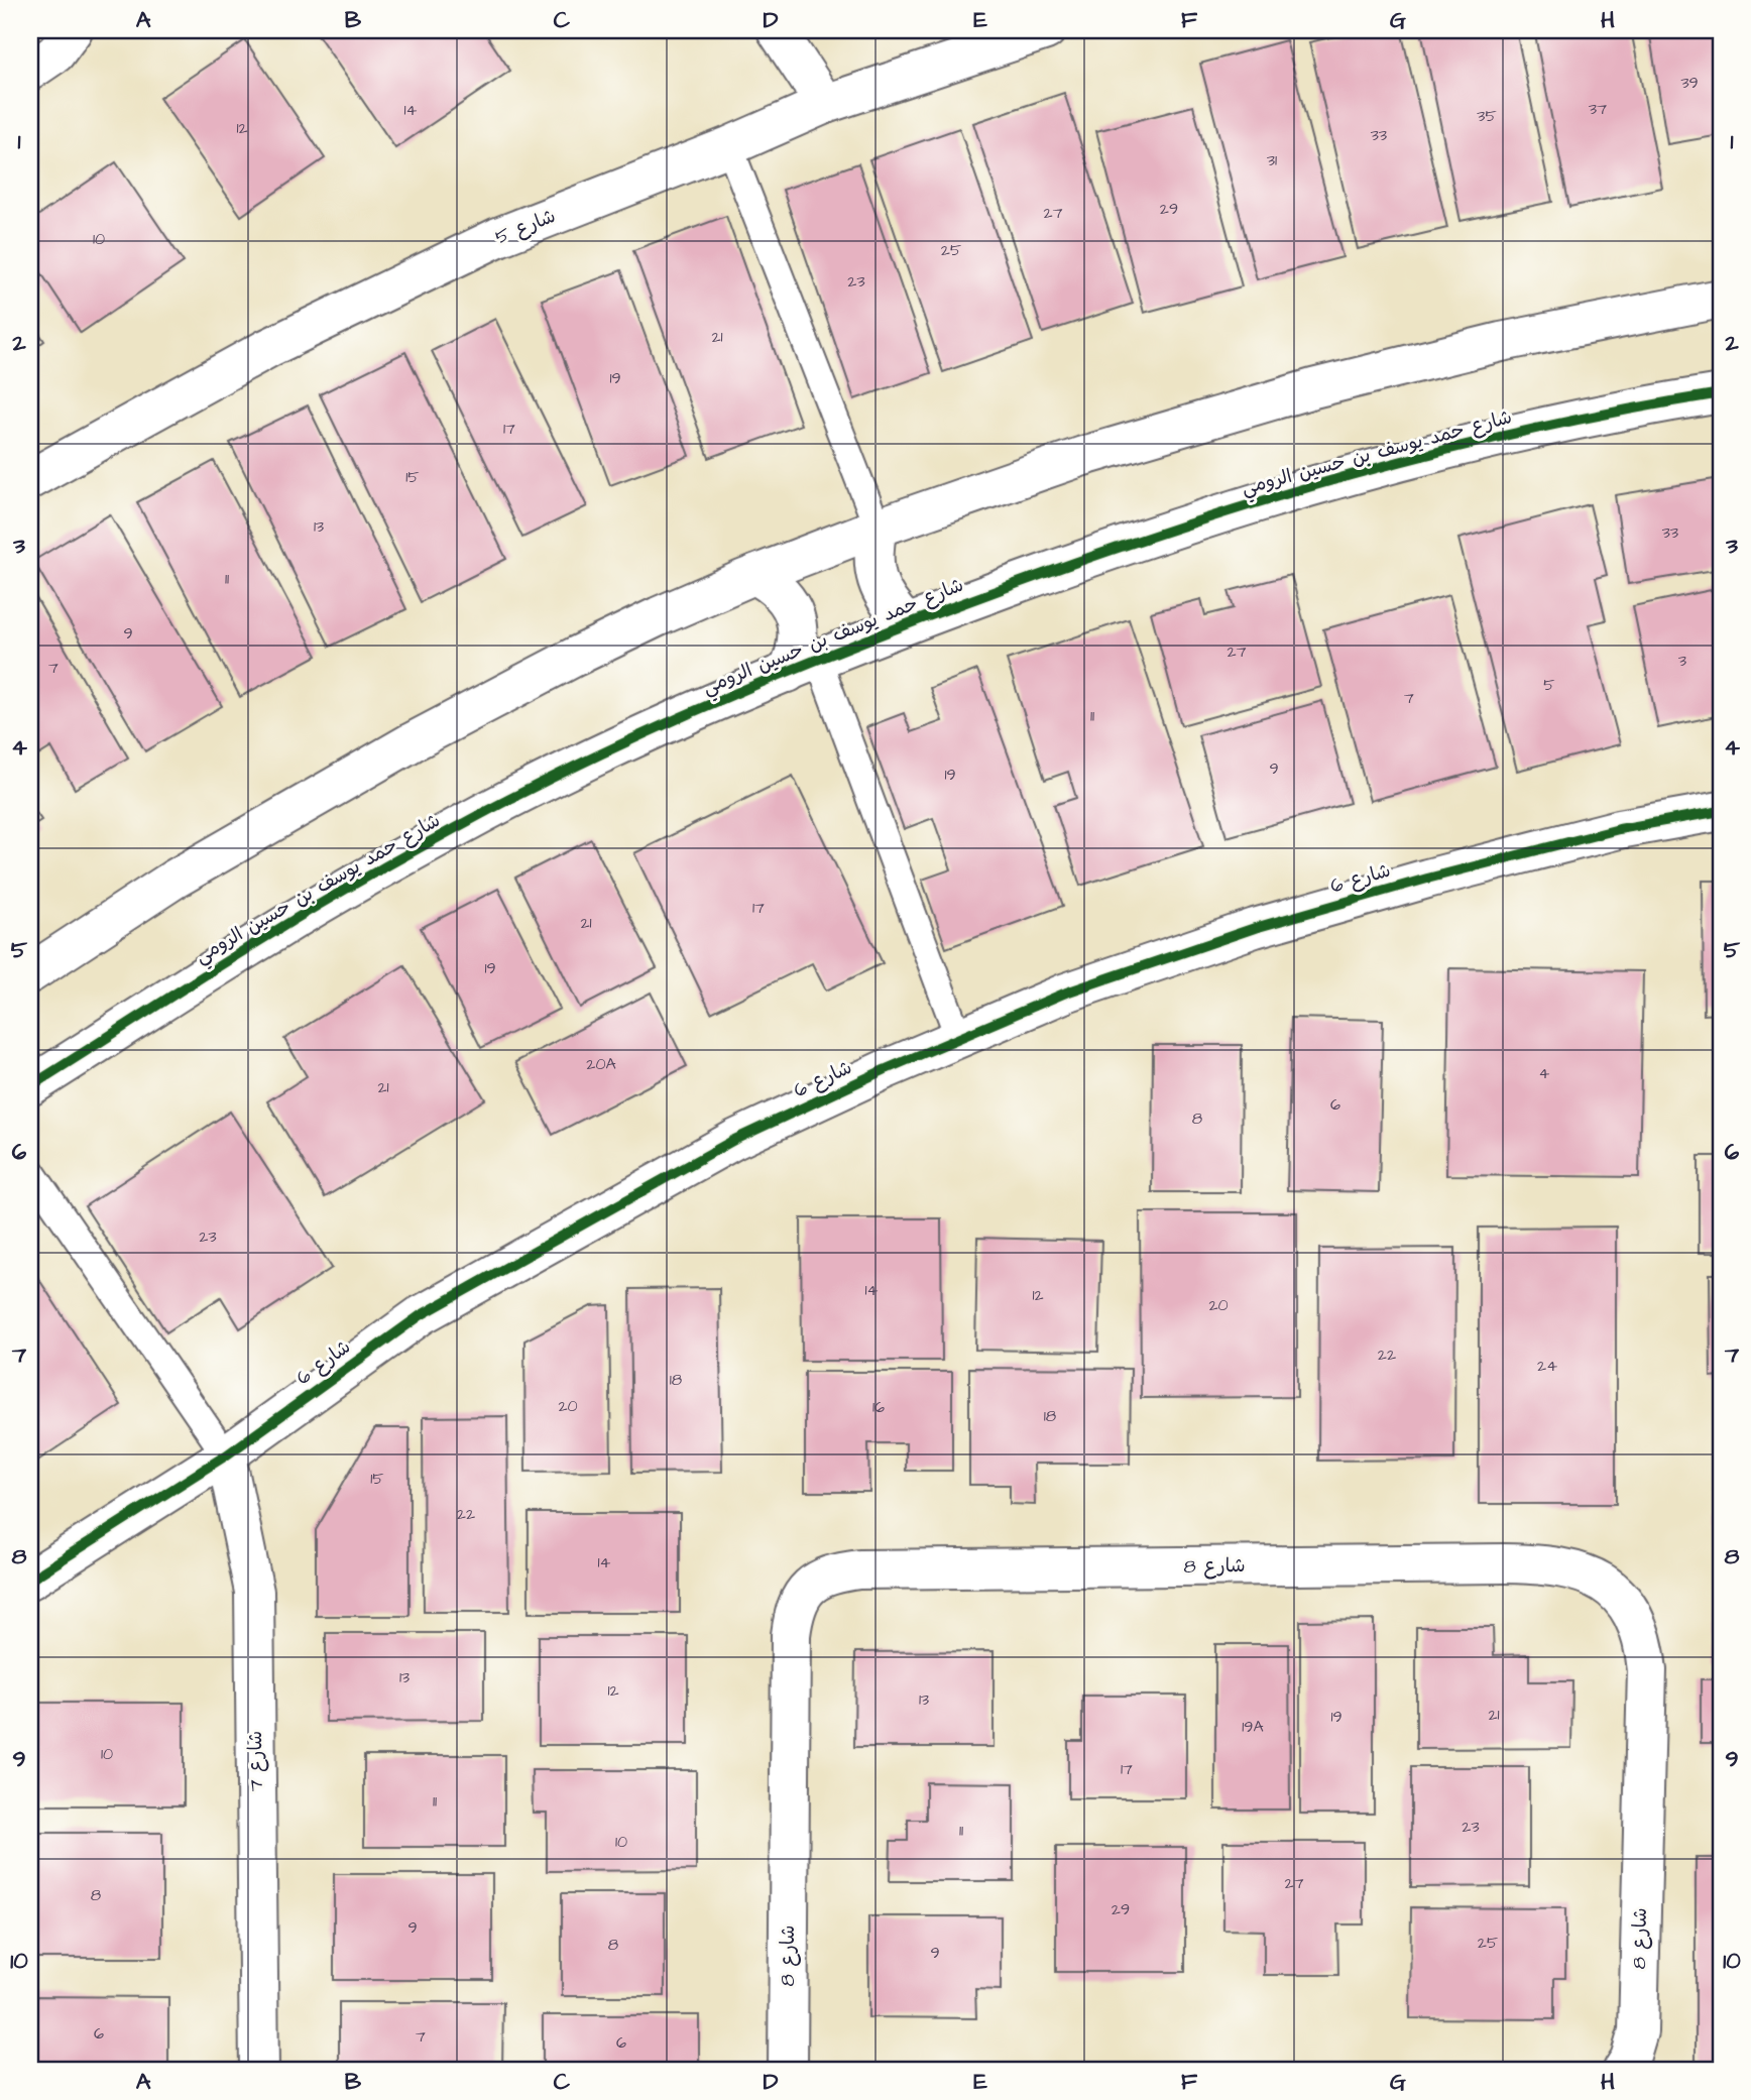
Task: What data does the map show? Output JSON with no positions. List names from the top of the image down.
{
  "streets": {
    "street": [
      "شارع 5",
      "شارع حمد يوسف بن حسين الرومي",
      "شارع 6",
      "شارع 8",
      "شارع 7"
    ]
  },
  "crossings": [
    ["شارع 6", "شارع 7"]
  ],
  "house_numbers": [
    "39",
    "37",
    "14",
    "35",
    "12",
    "33",
    "31",
    "29",
    "27",
    "10",
    "25",
    "23",
    "21",
    "19",
    "17",
    "15",
    "13",
    "33",
    "11",
    "9",
    "27",
    "3",
    "7",
    "5",
    "7",
    "11",
    "9",
    "19",
    "17",
    "21",
    "19",
    "20A",
    "4",
    "21",
    "6",
    "8",
    "23",
    "14",
    "12",
    "20",
    "22",
    "24",
    "18",
    "20",
    "16",
    "18",
    "15",
    "22",
    "14",
    "13",
    "12",
    "13",
    "21",
    "19",
    "19A",
    "10",
    "17",
    "11",
    "23",
    "11",
    "10",
    "27",
    "8",
    "29",
    "9",
    "25",
    "8",
    "9",
    "6",
    "7",
    "6"
  ],
  "grid": {
    "columns": [
      "A",
      "B",
      "C",
      "D",
      "E",
      "F",
      "G",
      "H"
    ],
    "rows": [
      "1",
      "2",
      "3",
      "4",
      "5",
      "6",
      "7",
      "8",
      "9",
      "10"
    ]
  }
}
